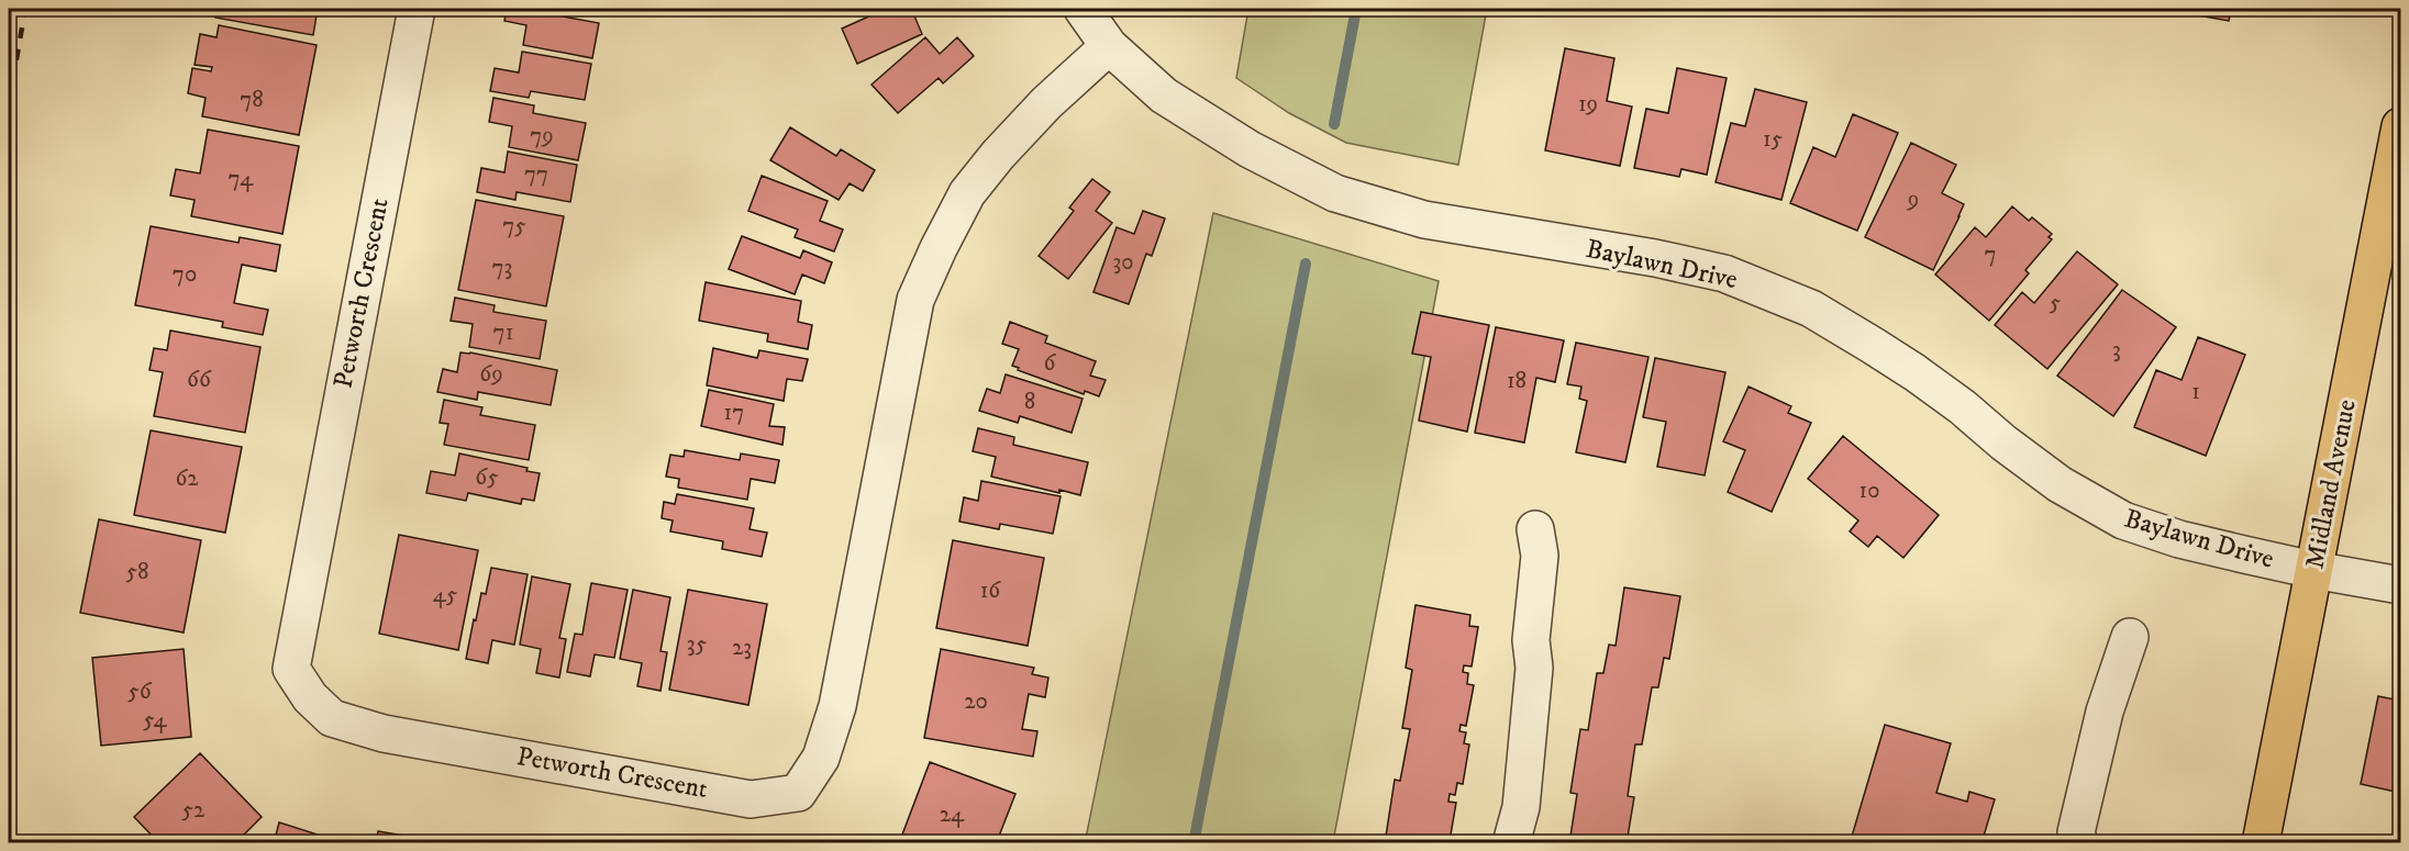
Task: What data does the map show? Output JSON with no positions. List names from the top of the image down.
{
  "streets": {
    "main road": ["Midland Avenue"],
    "street": ["Baylawn Drive", "Petworth Crescent"]
  },
  "crossings": [
    ["Baylawn Drive", "Petworth Crescent"],
    ["Baylawn Drive", "Midland Avenue"]
  ],
  "house_numbers": [
    "78",
    "19",
    "79",
    "15",
    "77",
    "74",
    "9",
    "75",
    "7",
    "30",
    "73",
    "70",
    "5",
    "71",
    "3",
    "6",
    "69",
    "66",
    "18",
    "1",
    "8",
    "17",
    "65",
    "62",
    "10",
    "58",
    "16",
    "45",
    "35",
    "23",
    "56",
    "20",
    "54",
    "52",
    "24"
  ]
}
